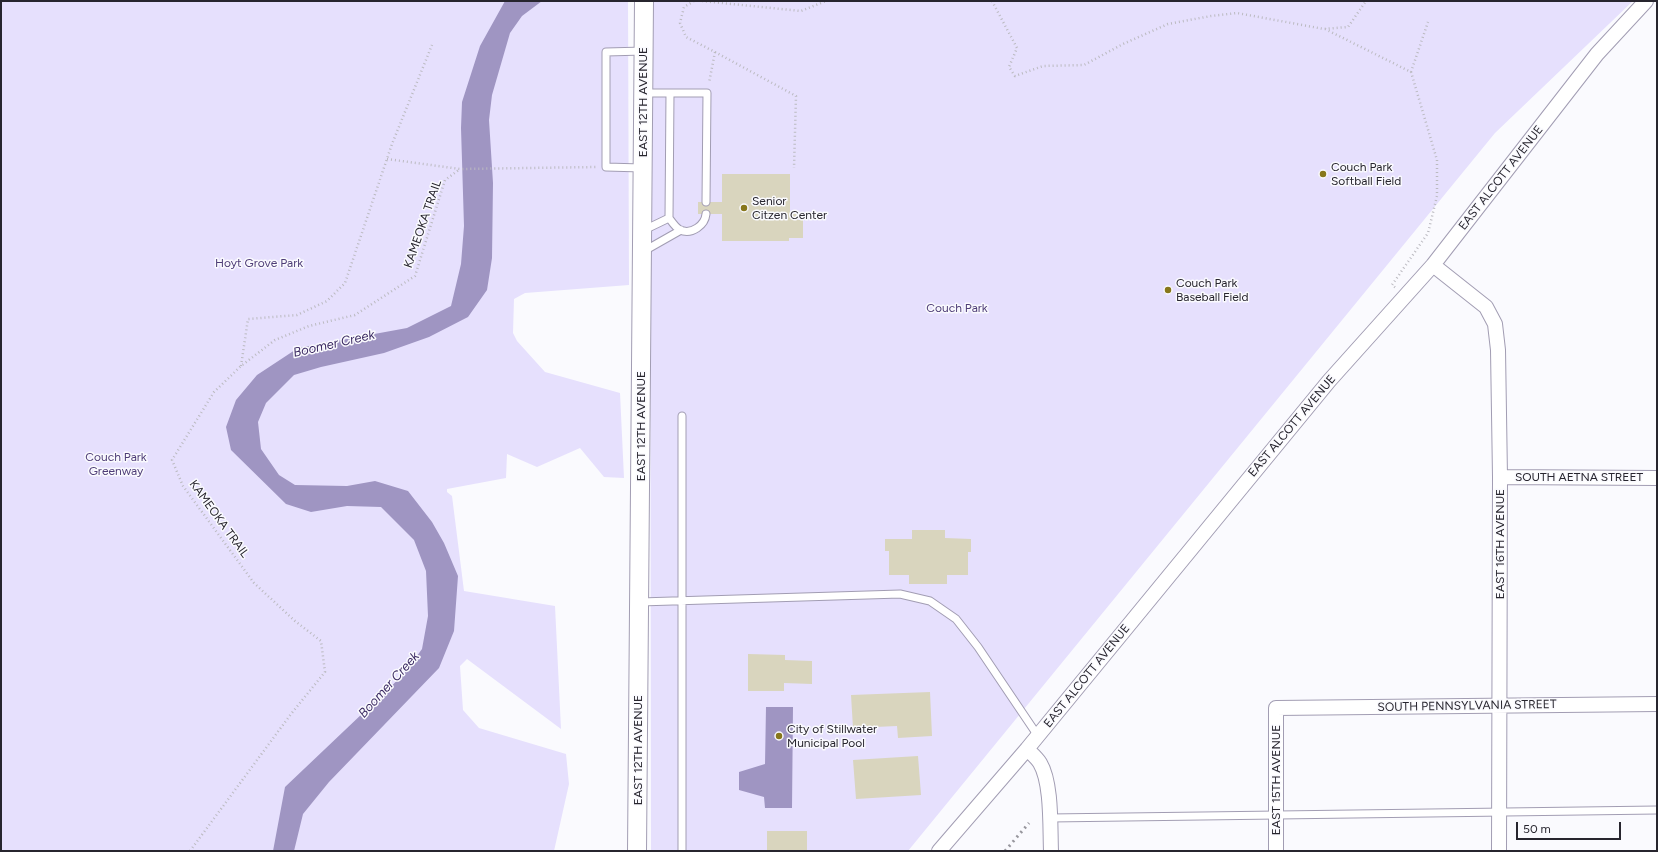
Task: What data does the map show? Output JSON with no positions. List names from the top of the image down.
{
  "streets": {
    "street": [
      "EAST 12TH AVENUE",
      "EAST ALCOTT AVENUE",
      "SOUTH AETNA STREET",
      "EAST 16TH AVENUE",
      "SOUTH PENNSYLVANIA STREET",
      "EAST 15TH AVENUE"
    ],
    "path": ["KAMEOKA TRAIL"]
  },
  "crossings": [
    ["EAST ALCOTT AVENUE", "EAST 16TH AVENUE"],
    ["SOUTH AETNA STREET", "EAST 16TH AVENUE"],
    ["EAST 16TH AVENUE", "SOUTH PENNSYLVANIA STREET"],
    ["SOUTH PENNSYLVANIA STREET", "EAST 15TH AVENUE"]
  ],
  "water": ["Boomer Creek"],
  "parks": ["Hoyt Grove Park", "Couch Park", "Couch Park Greenway"],
  "places": [
    "Couch Park Softball Field",
    "Senior Citzen Center",
    "Couch Park Baseball Field",
    "City of Stillwater Municipal Pool"
  ],
  "scale_bar": "50 m"
}
